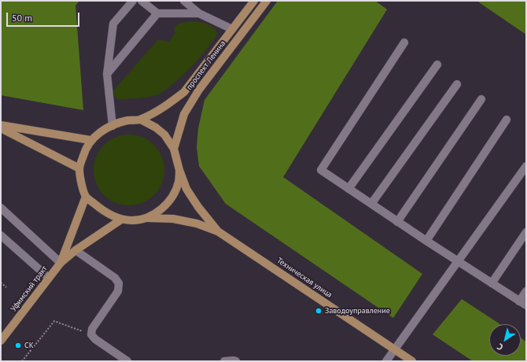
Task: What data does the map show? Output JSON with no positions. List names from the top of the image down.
{
  "streets": {
    "main road": ["проспект Ленина", "Техническая улица", "Уфимский тракт"]
  },
  "places": ["Заводоуправление", "СК"],
  "scale_bar": "50 m",
  "north": "bottom left"
}
